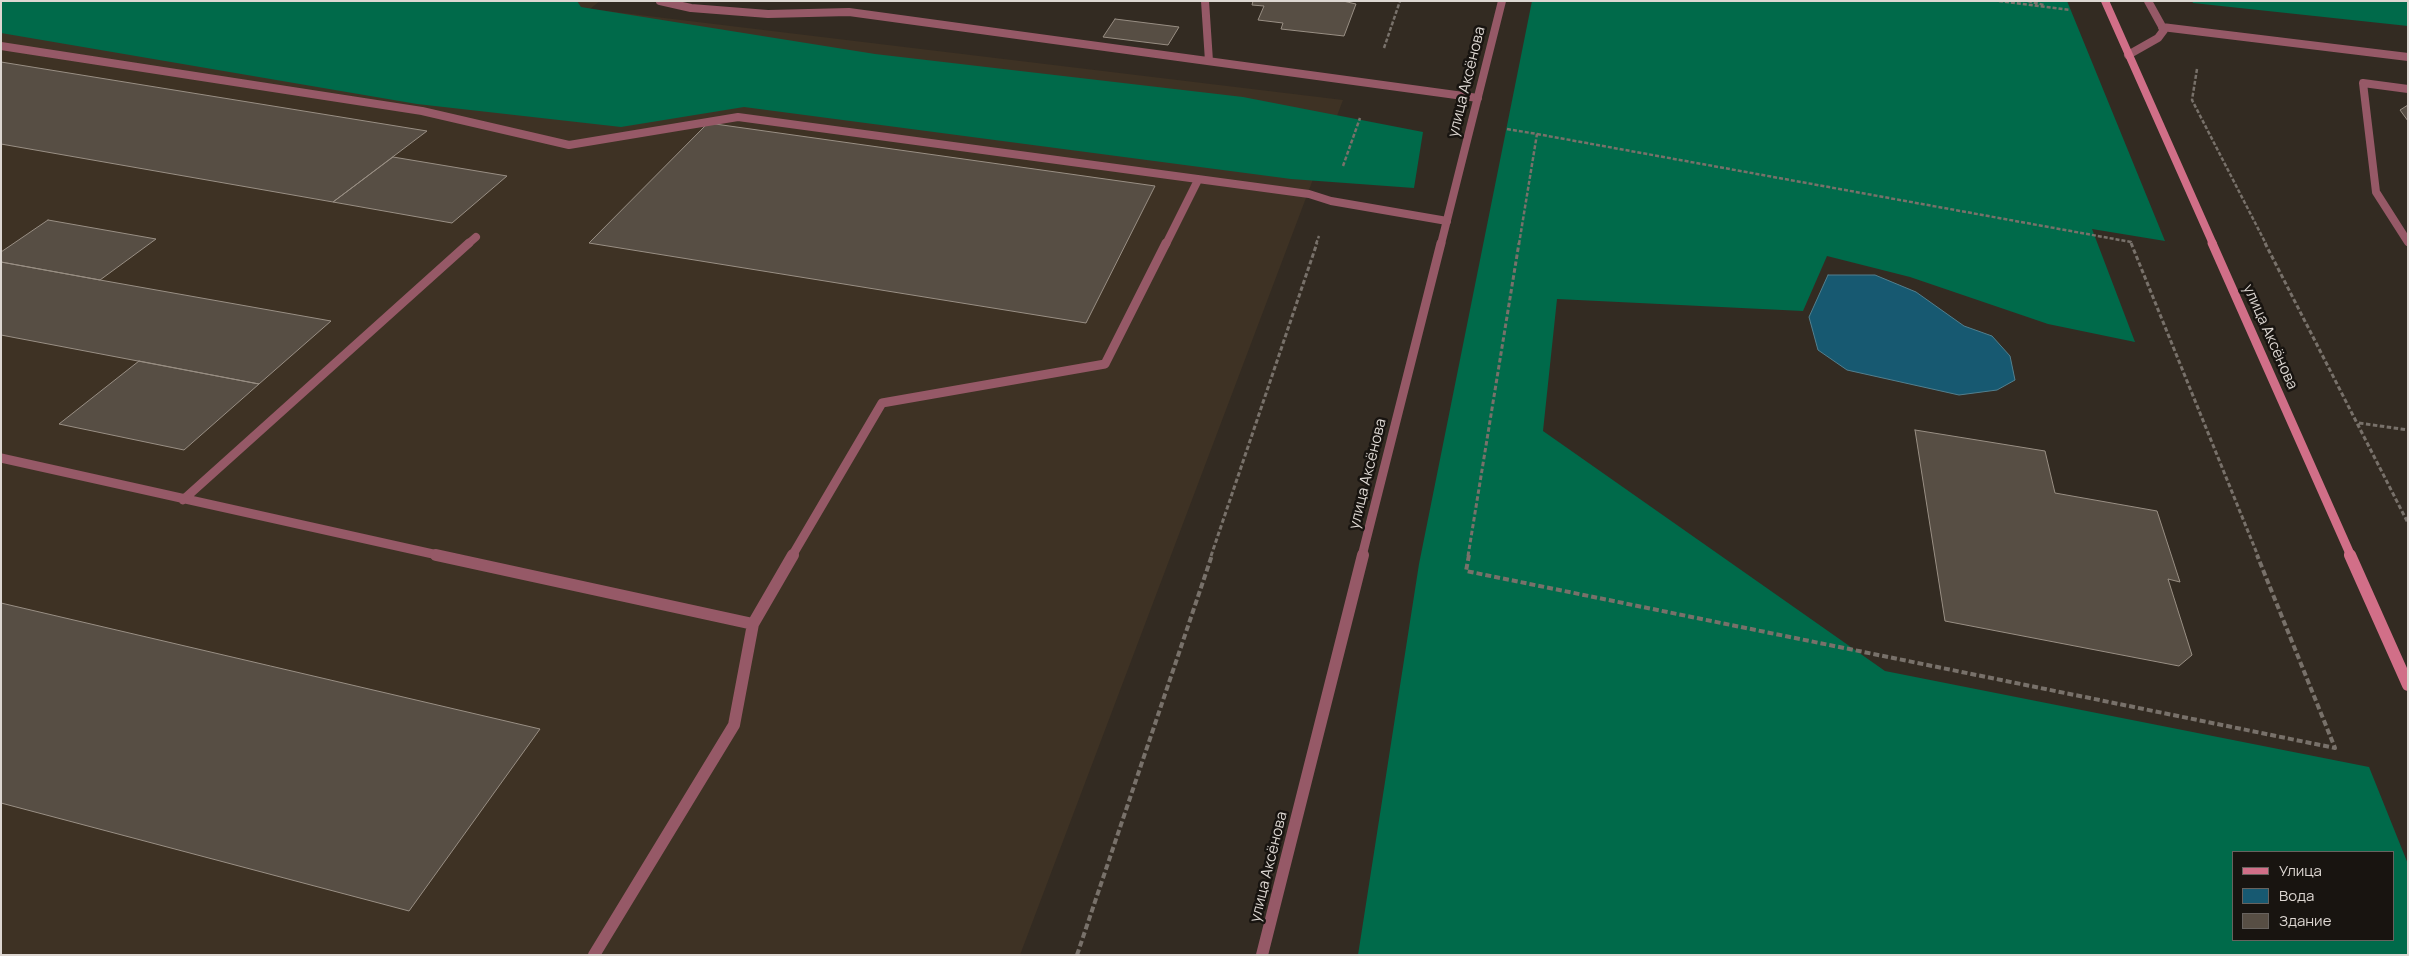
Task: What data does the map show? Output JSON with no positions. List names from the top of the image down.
{
  "streets": {
    "main road": ["улица Аксёнова"]
  },
  "legend": ["Улица", "Вода", "Здание"]
}
